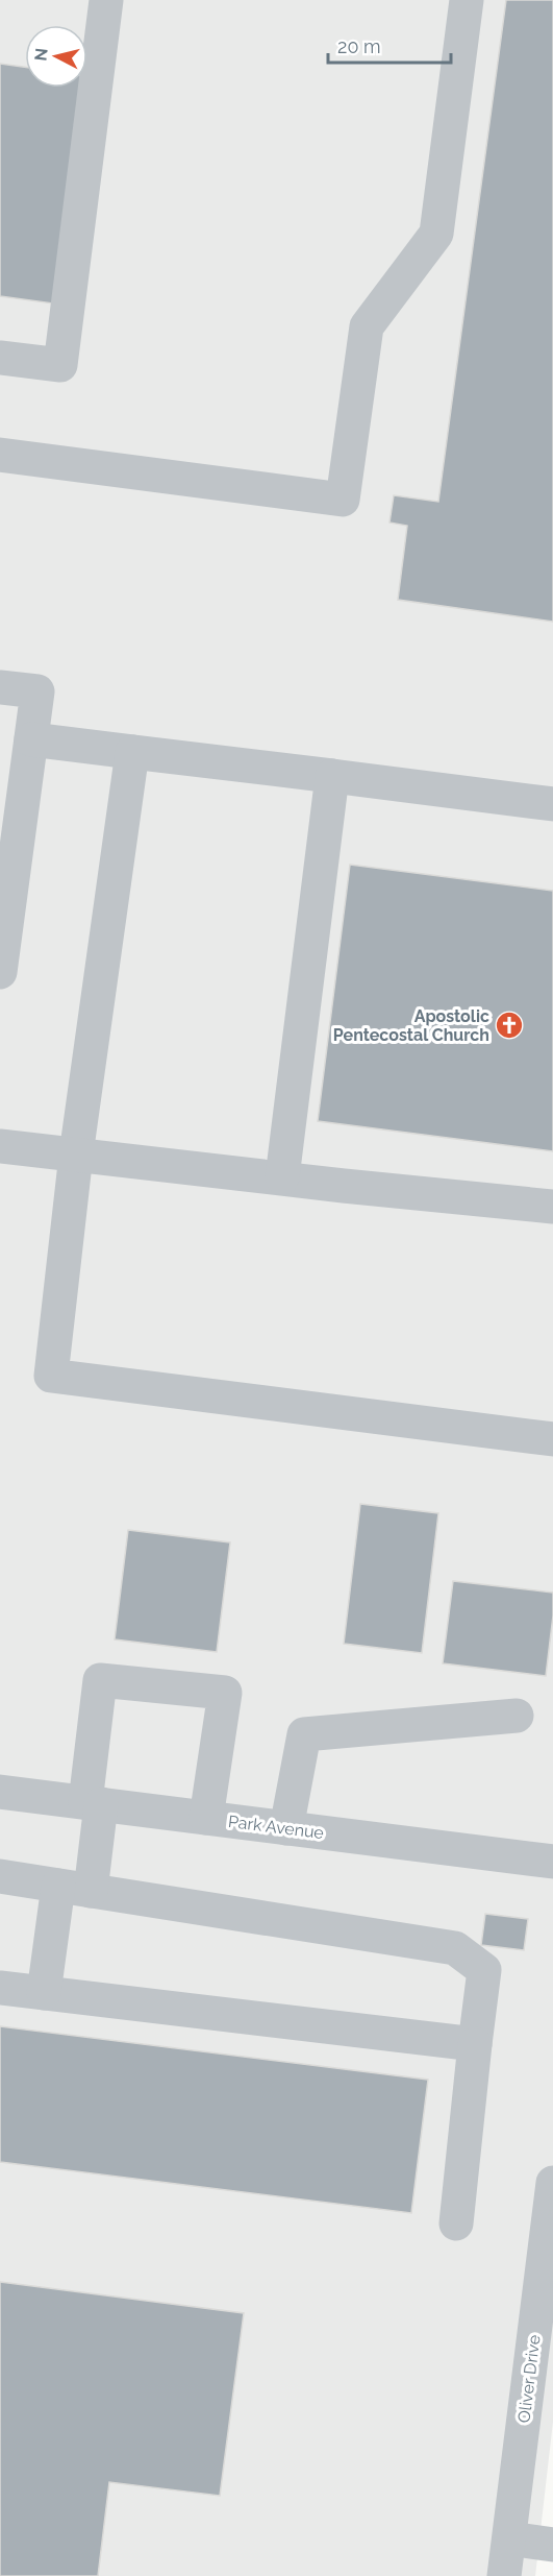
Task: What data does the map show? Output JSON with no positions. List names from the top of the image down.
{
  "streets": {
    "street": ["Park Avenue", "Oliver Drive"]
  },
  "places": {
    "church": ["Apostolic Pentecostal Church"]
  },
  "scale_bar": "20 m",
  "north": "left"
}
